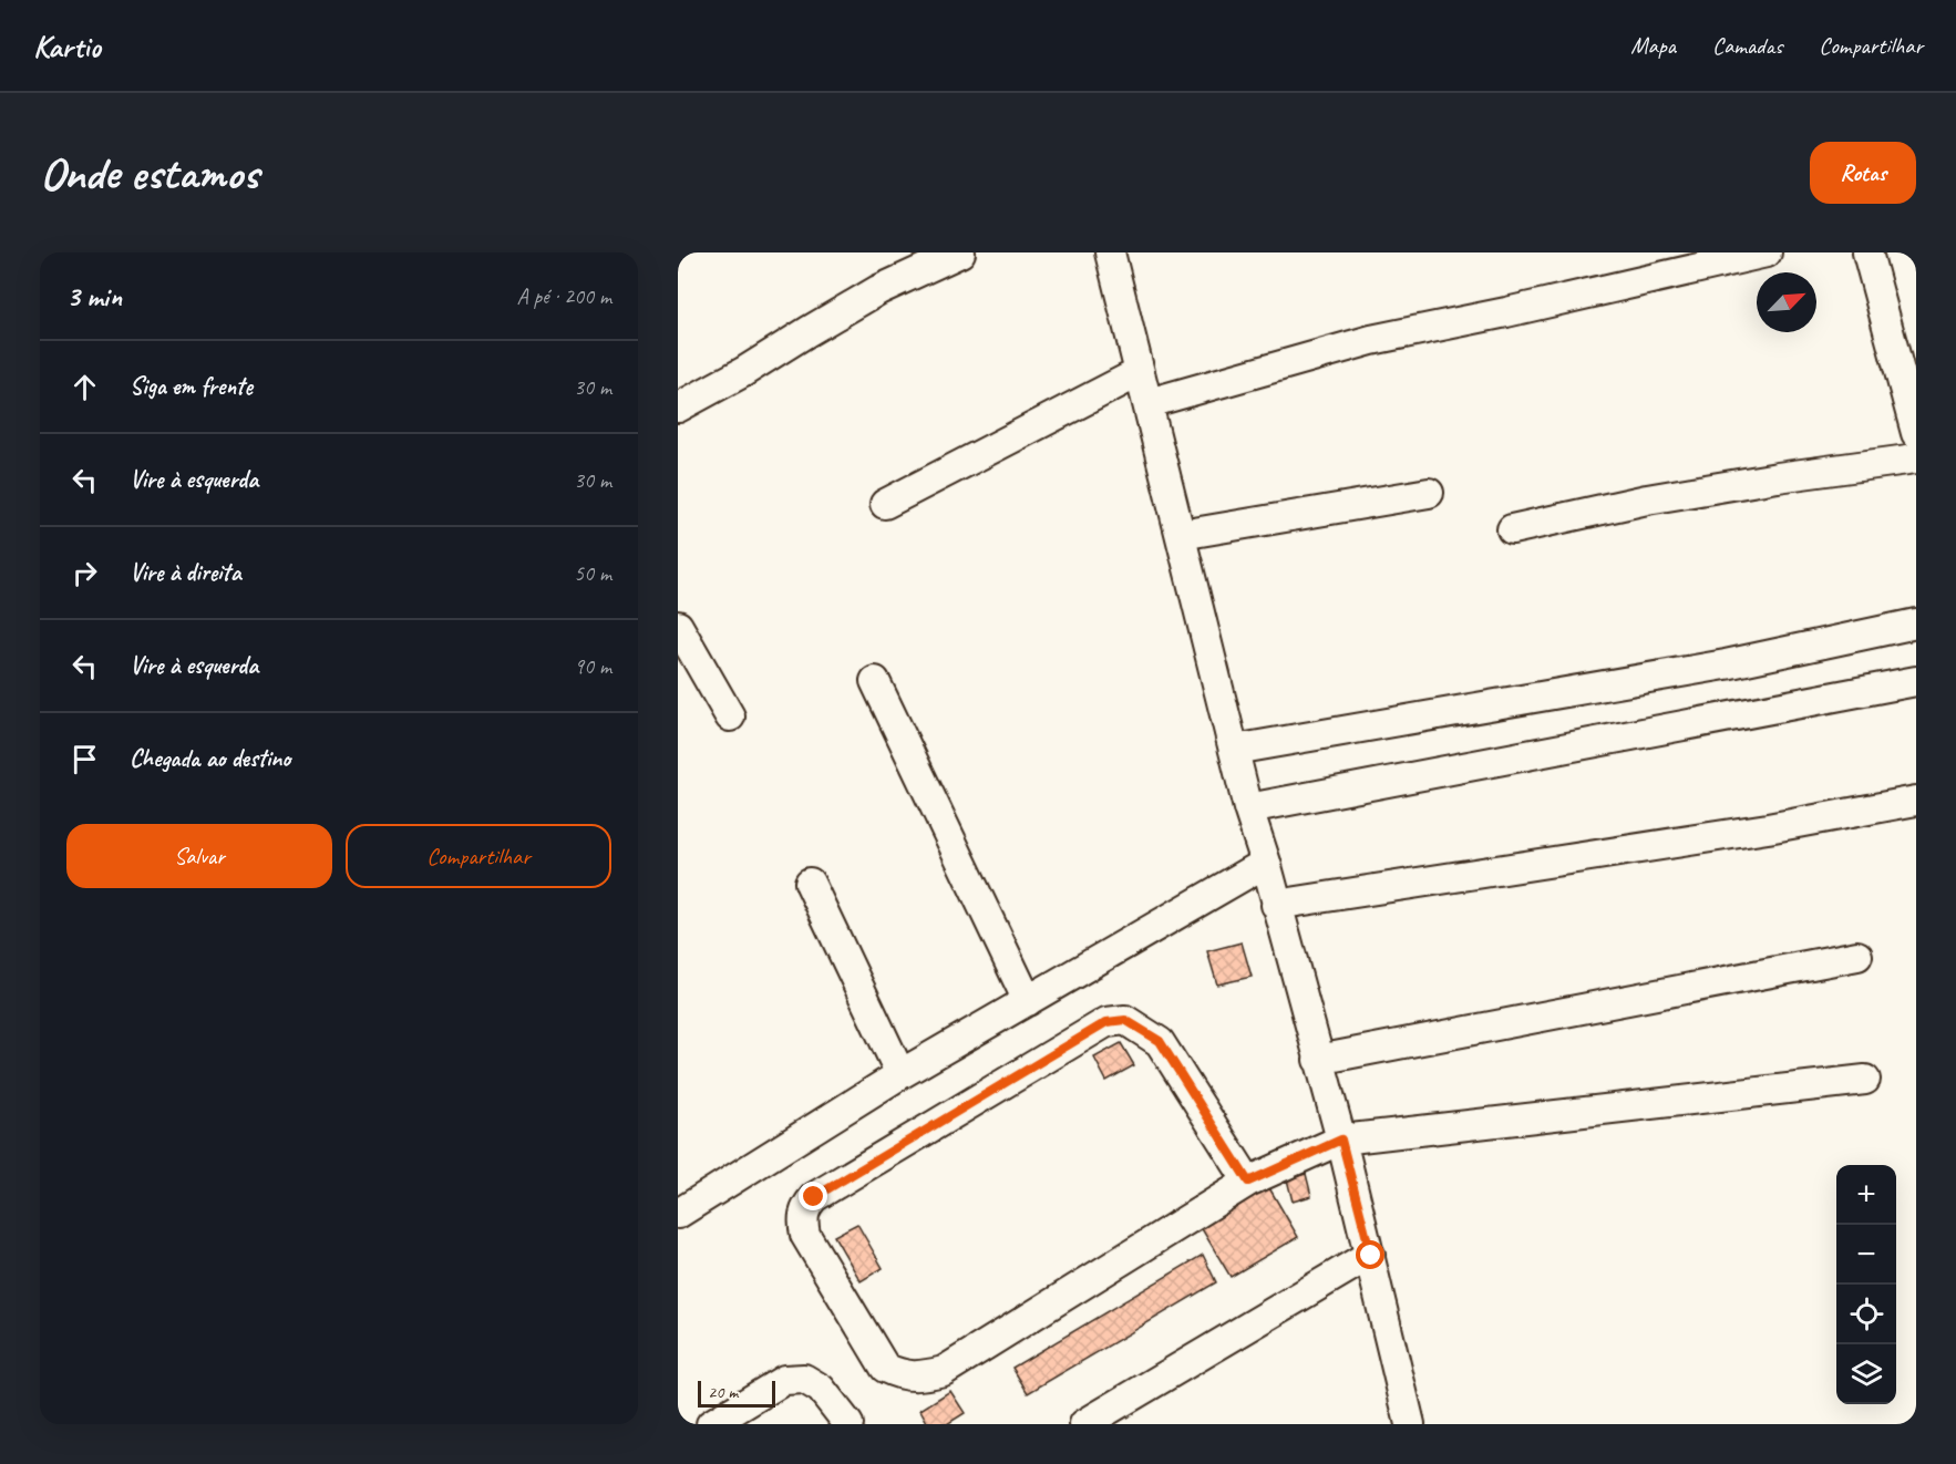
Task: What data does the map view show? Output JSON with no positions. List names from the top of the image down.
{
  "scale_bar": "20 m",
  "north": "top right",
  "page": {
    "header": "Kartio",
    "nav": ["Mapa", "Camadas", "Compartilhar"],
    "buttons": [
      "Rotas",
      ["Salvar", "Compartilhar"]
    ],
    "title": "Onde estamos",
    "heading": ["3 min", "A pé · 200 m"],
    "list": [
      ["Siga em frente", "30 m"],
      ["Vire à esquerda", "30 m"],
      ["Vire à direita", "50 m"],
      ["Vire à esquerda", "90 m"],
      "Chegada ao destino"
    ],
    "map_buttons": ["+", "−"],
    "scale": "20 m"
  }
}
